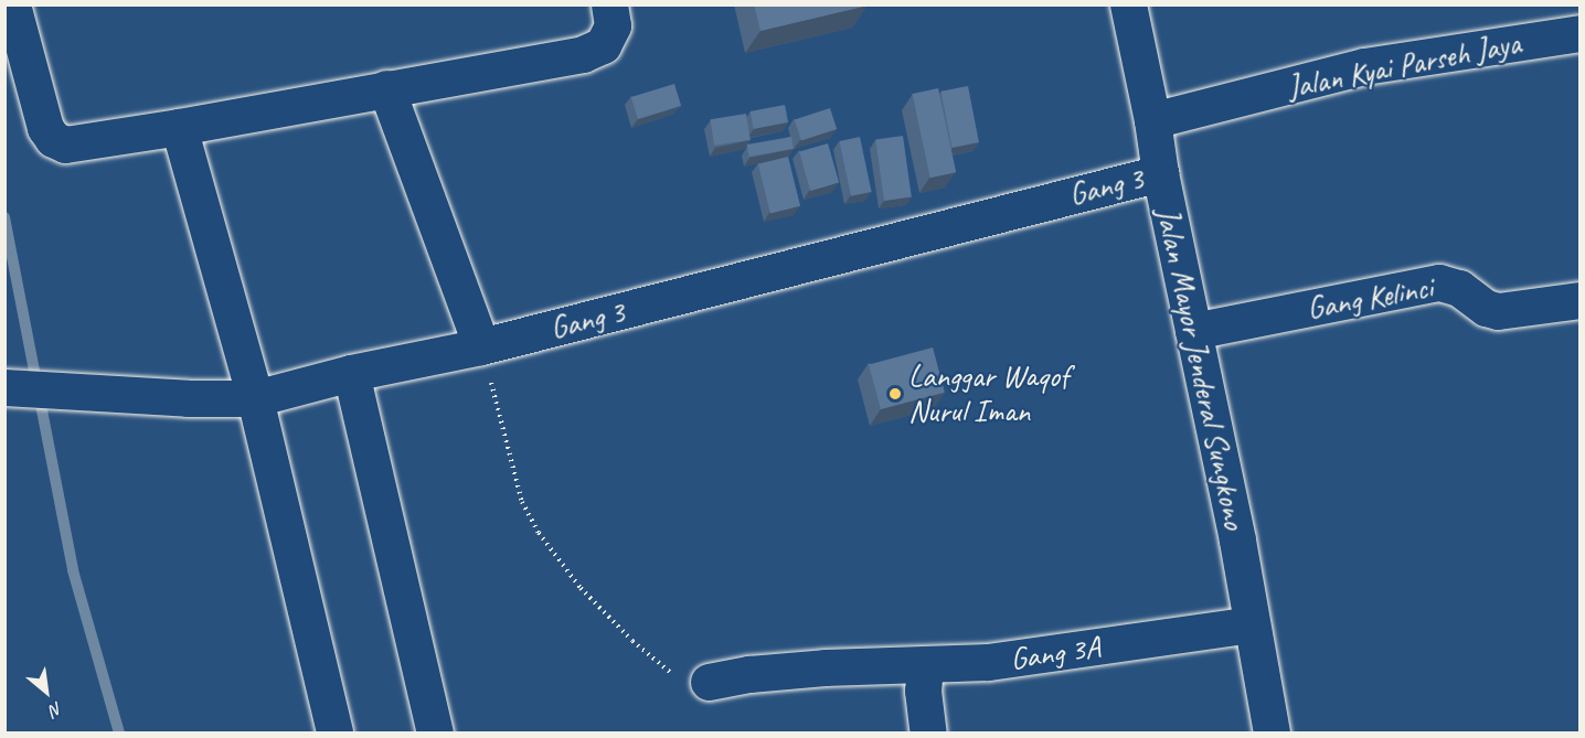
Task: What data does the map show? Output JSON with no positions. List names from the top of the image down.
{
  "streets": {
    "street": [
      "Jalan Kyai Parseh Jaya",
      "Gang 3",
      "Gang Kelinci",
      "Jalan Mayor Jenderal Sungkono",
      "Gang 3A"
    ]
  },
  "crossings": [
    ["Jalan Kyai Parseh Jaya", "Jalan Mayor Jenderal Sungkono"],
    ["Gang 3", "Jalan Mayor Jenderal Sungkono"],
    ["Gang Kelinci", "Jalan Mayor Jenderal Sungkono"],
    ["Jalan Mayor Jenderal Sungkono", "Gang 3A"]
  ],
  "places": ["Langgar Waqof Nurul Iman"],
  "north": "bottom right"
}
